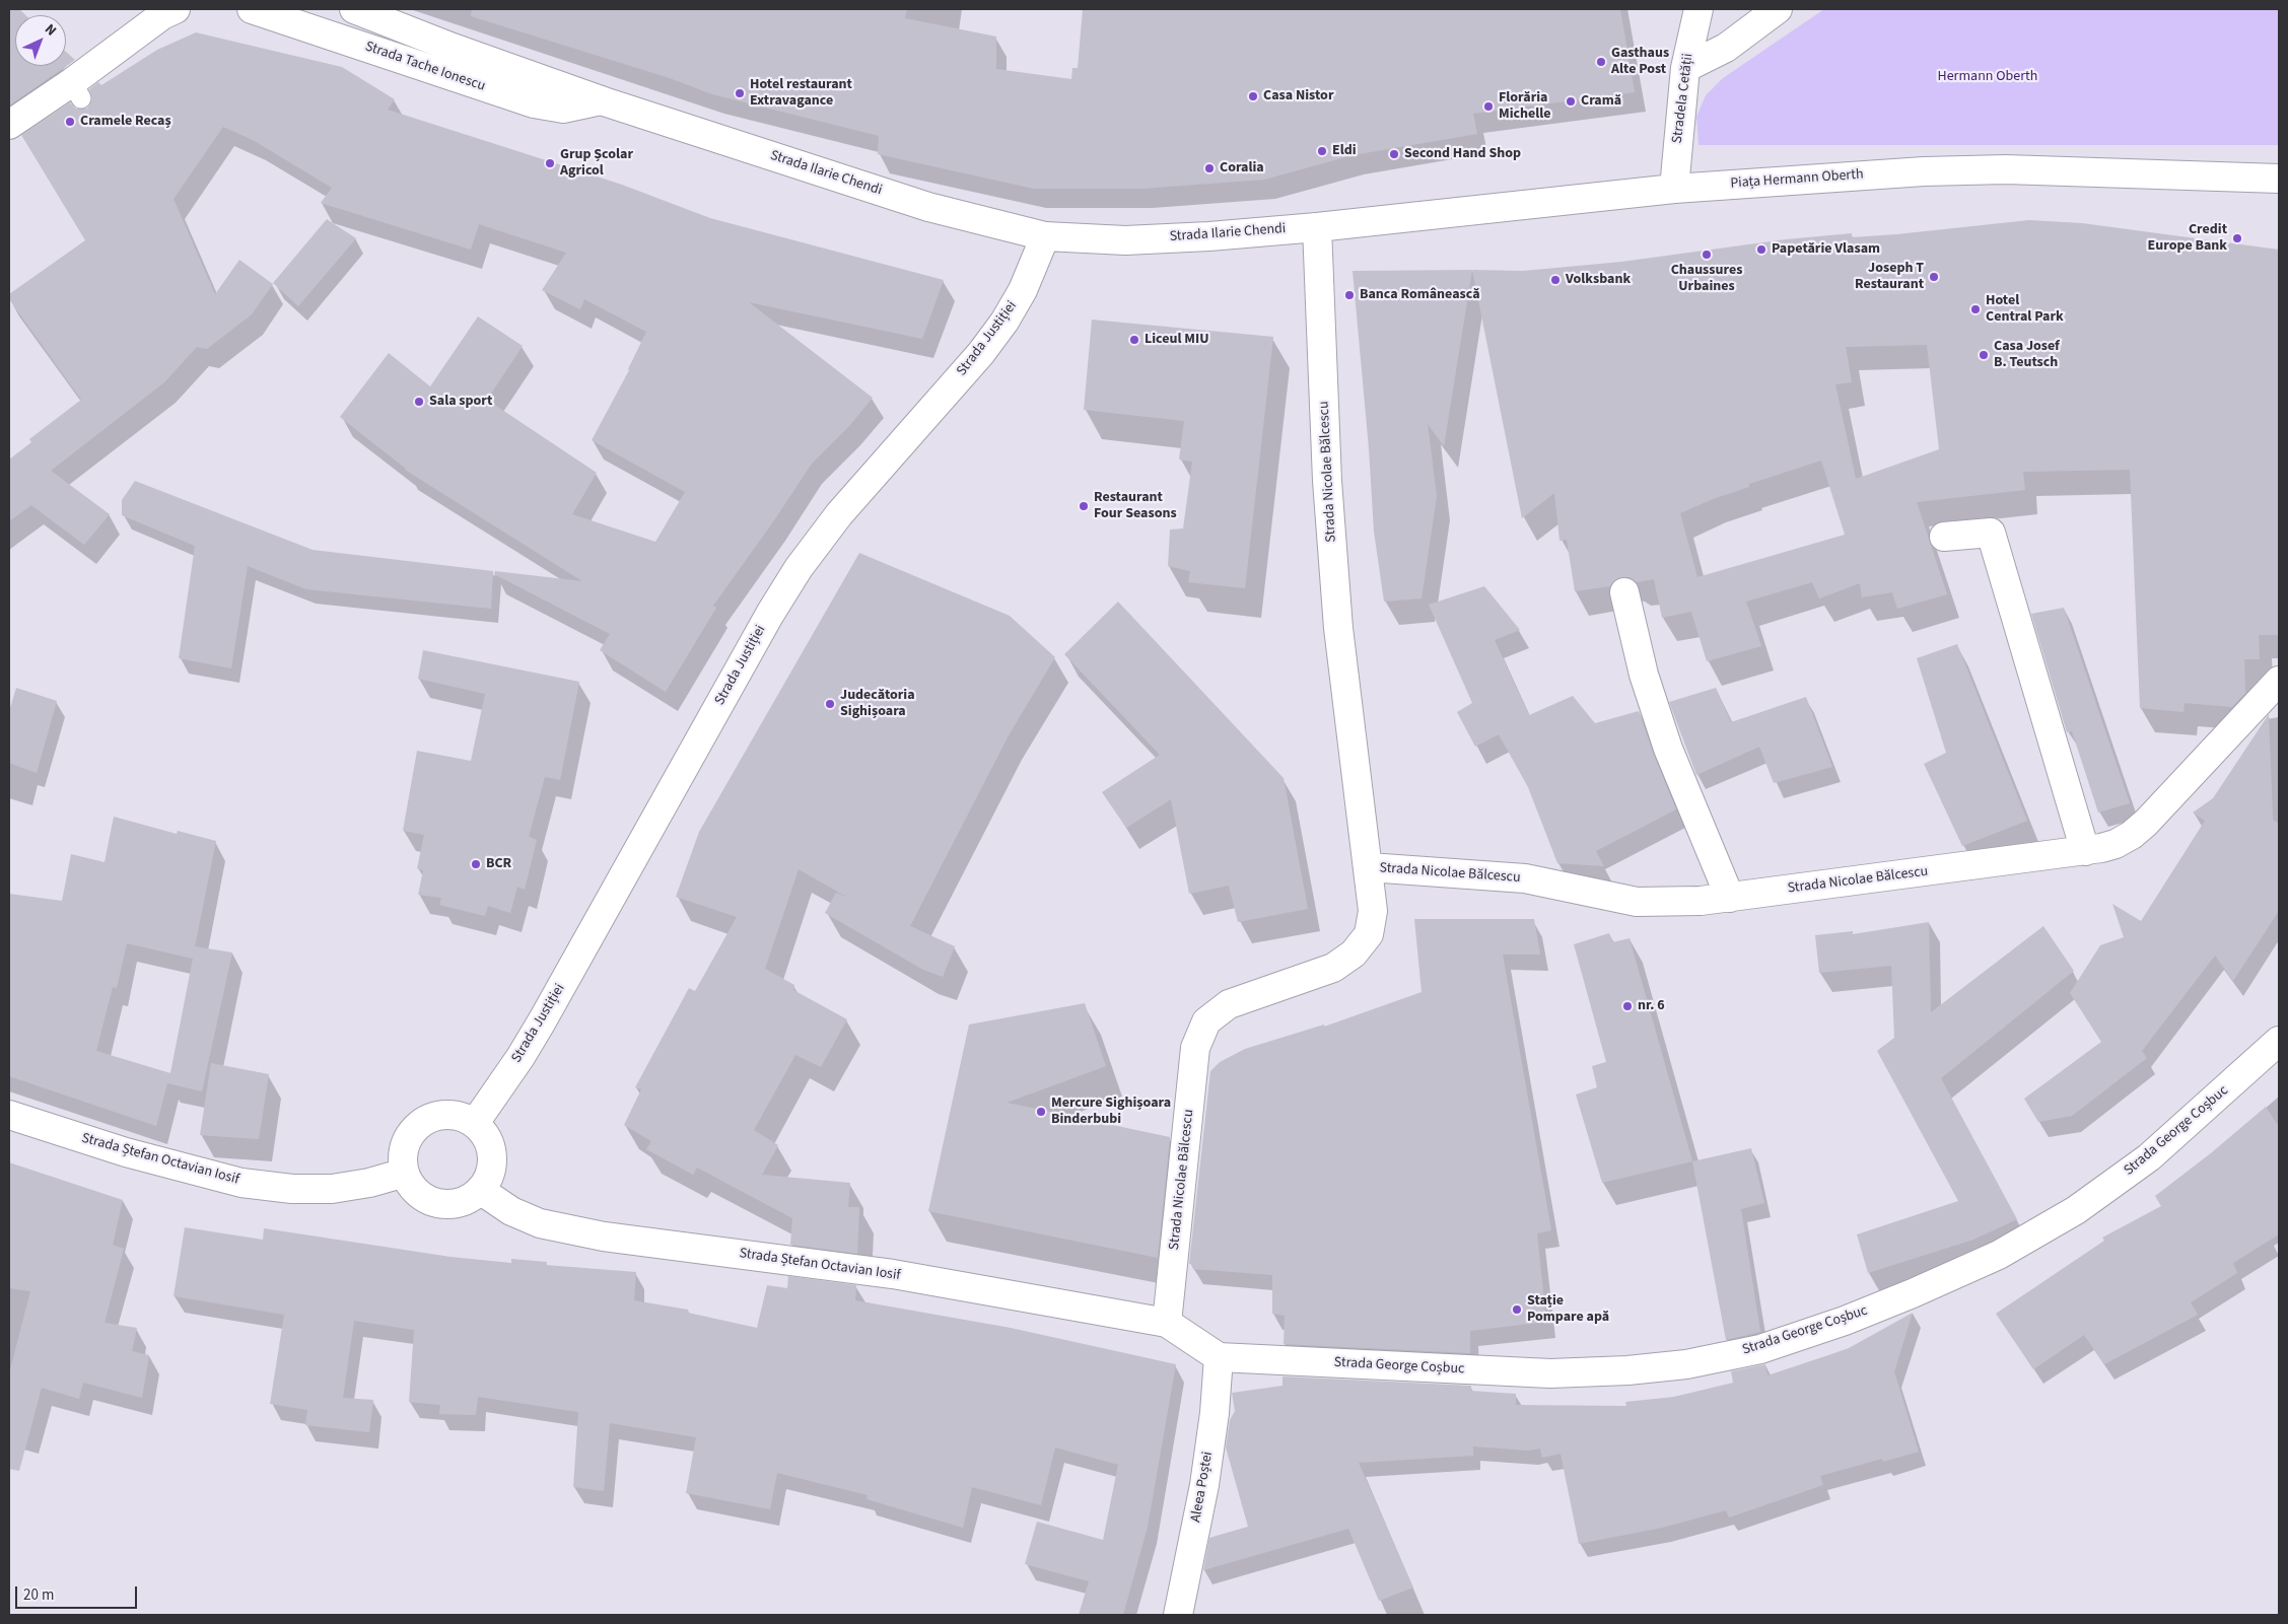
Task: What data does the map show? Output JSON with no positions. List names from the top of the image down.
{
  "streets": {
    "street": [
      "Strada Tache Ionescu",
      "Stradela Cetății",
      "Strada Ilarie Chendi",
      "Piața Hermann Oberth",
      "Strada Justiției",
      "Strada Nicolae Bălcescu",
      "Strada George Coșbuc",
      "Strada Ștefan Octavian Iosif",
      "Aleea Poștei"
    ]
  },
  "crossings": [
    ["Strada Tache Ionescu", "Strada Ilarie Chendi"],
    ["Stradela Cetății", "Piața Hermann Oberth"],
    ["Strada Ilarie Chendi", "Piața Hermann Oberth"],
    ["Strada Ilarie Chendi", "Strada Justiției"],
    ["Strada Ilarie Chendi", "Strada Nicolae Bălcescu"],
    ["Piața Hermann Oberth", "Strada Nicolae Bălcescu"],
    ["Strada Justiției", "Strada Ștefan Octavian Iosif"],
    ["Strada Nicolae Bălcescu", "Strada Ștefan Octavian Iosif"],
    ["Strada George Coșbuc", "Aleea Poștei"]
  ],
  "parks": ["Hermann Oberth"],
  "places": [
    "Gasthaus Alte Post",
    "Hotel restaurant Extravagance",
    "Casa Nistor",
    "Cramă",
    "Florăria Michelle",
    "Cramele Recaș",
    "Eldi",
    "Second Hand Shop",
    "Grup Școlar Agricol",
    "Coralia",
    "Credit Europe Bank",
    "Papetărie Vlasam",
    "Chaussures Urbaines",
    "Joseph T Restaurant",
    "Volksbank",
    "Banca Românească",
    "Hotel Central Park",
    "Liceul MIU",
    "Casa Josef B. Teutsch",
    "Sala sport",
    "Restaurant Four Seasons",
    "Judecătoria Sighișoara",
    "BCR",
    "nr. 6",
    "Mercure Sighișoara Binderbubi",
    "Stație Pompare apă"
  ],
  "scale_bar": "20 m",
  "north": "top right"
}
